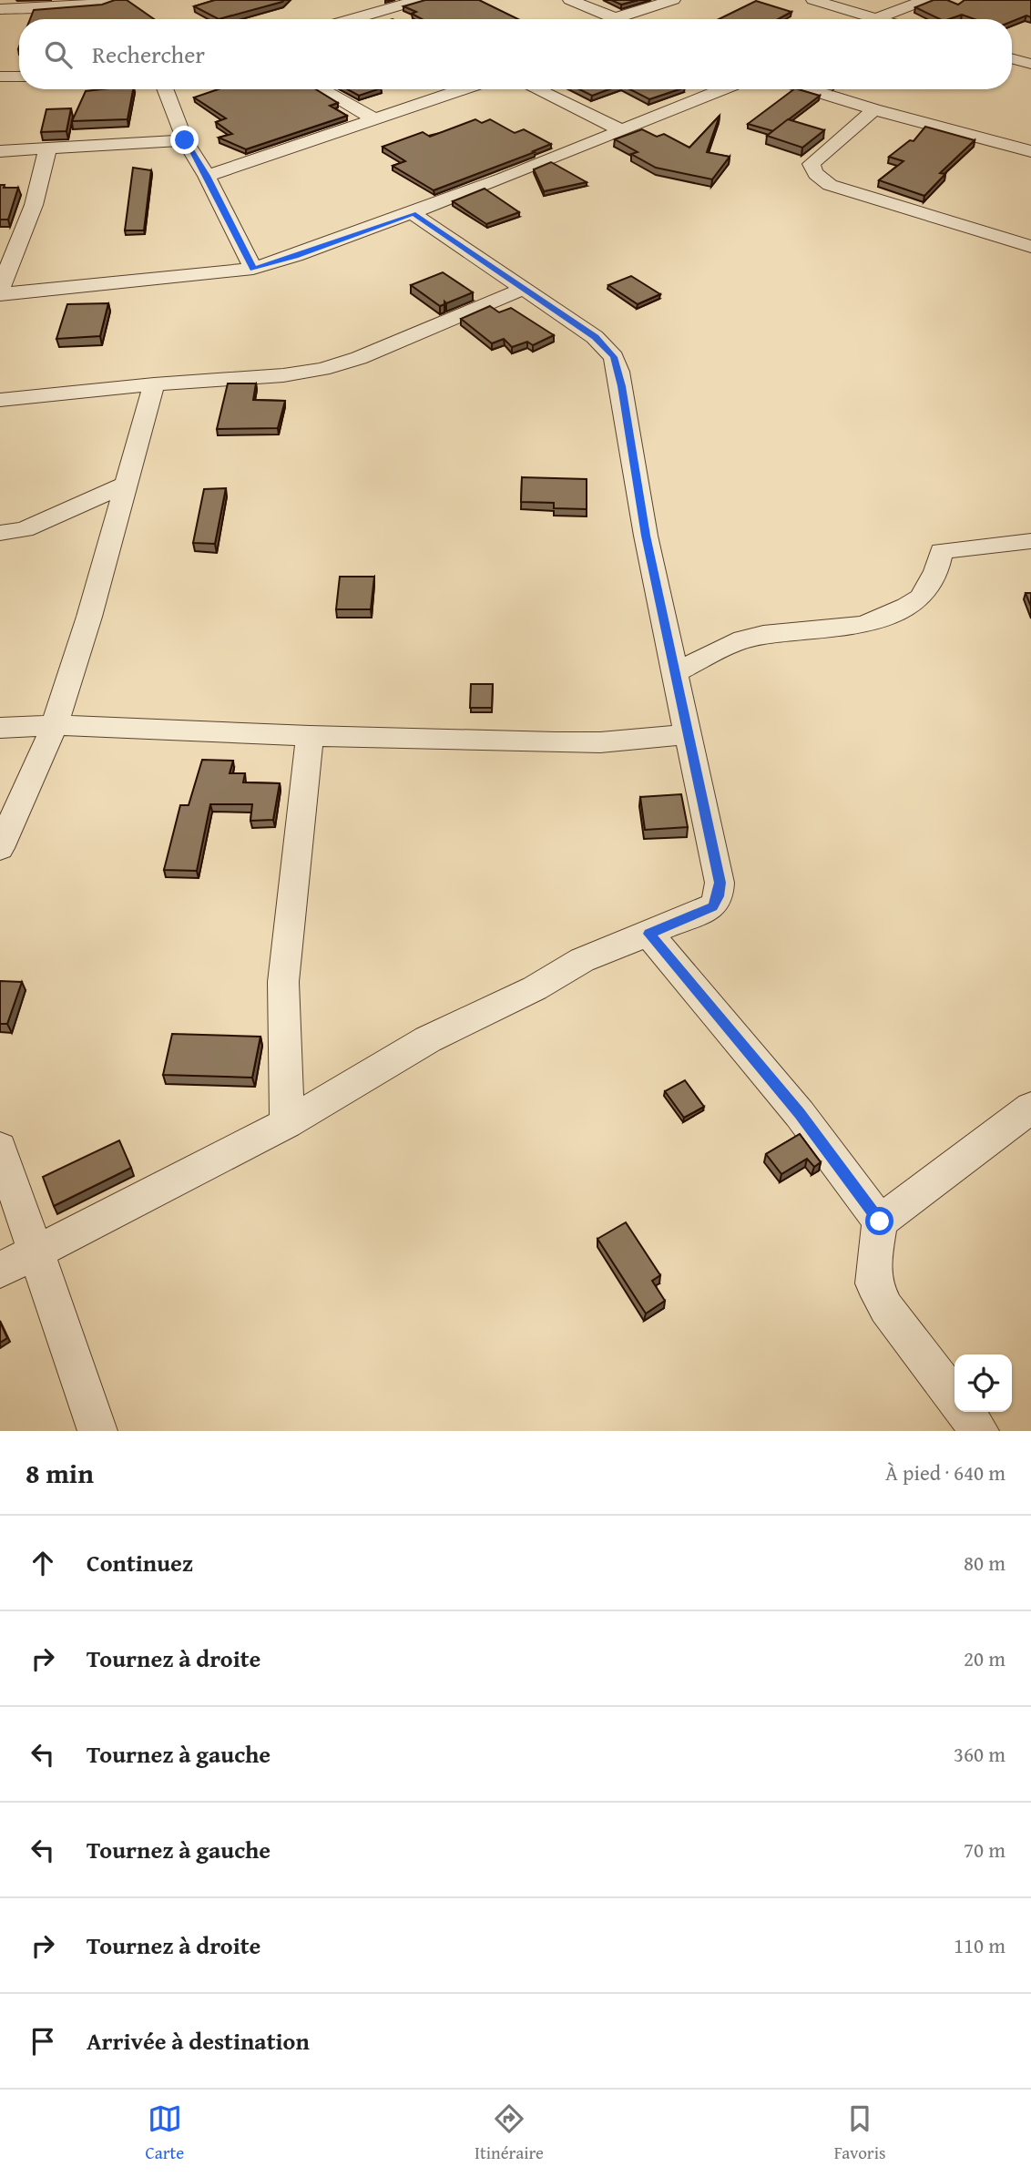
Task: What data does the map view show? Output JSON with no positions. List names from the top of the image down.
{
  "page": {
    "search": "Rechercher",
    "heading": ["8 min", "À pied · 640 m"],
    "list": [
      ["Continuez", "80 m"],
      ["Tournez à droite", "20 m"],
      ["Tournez à gauche", "360 m"],
      ["Tournez à gauche", "70 m"],
      ["Tournez à droite", "110 m"],
      "Arrivée à destination"
    ],
    "nav": ["Carte", "Itinéraire", "Favoris"]
  }
}
